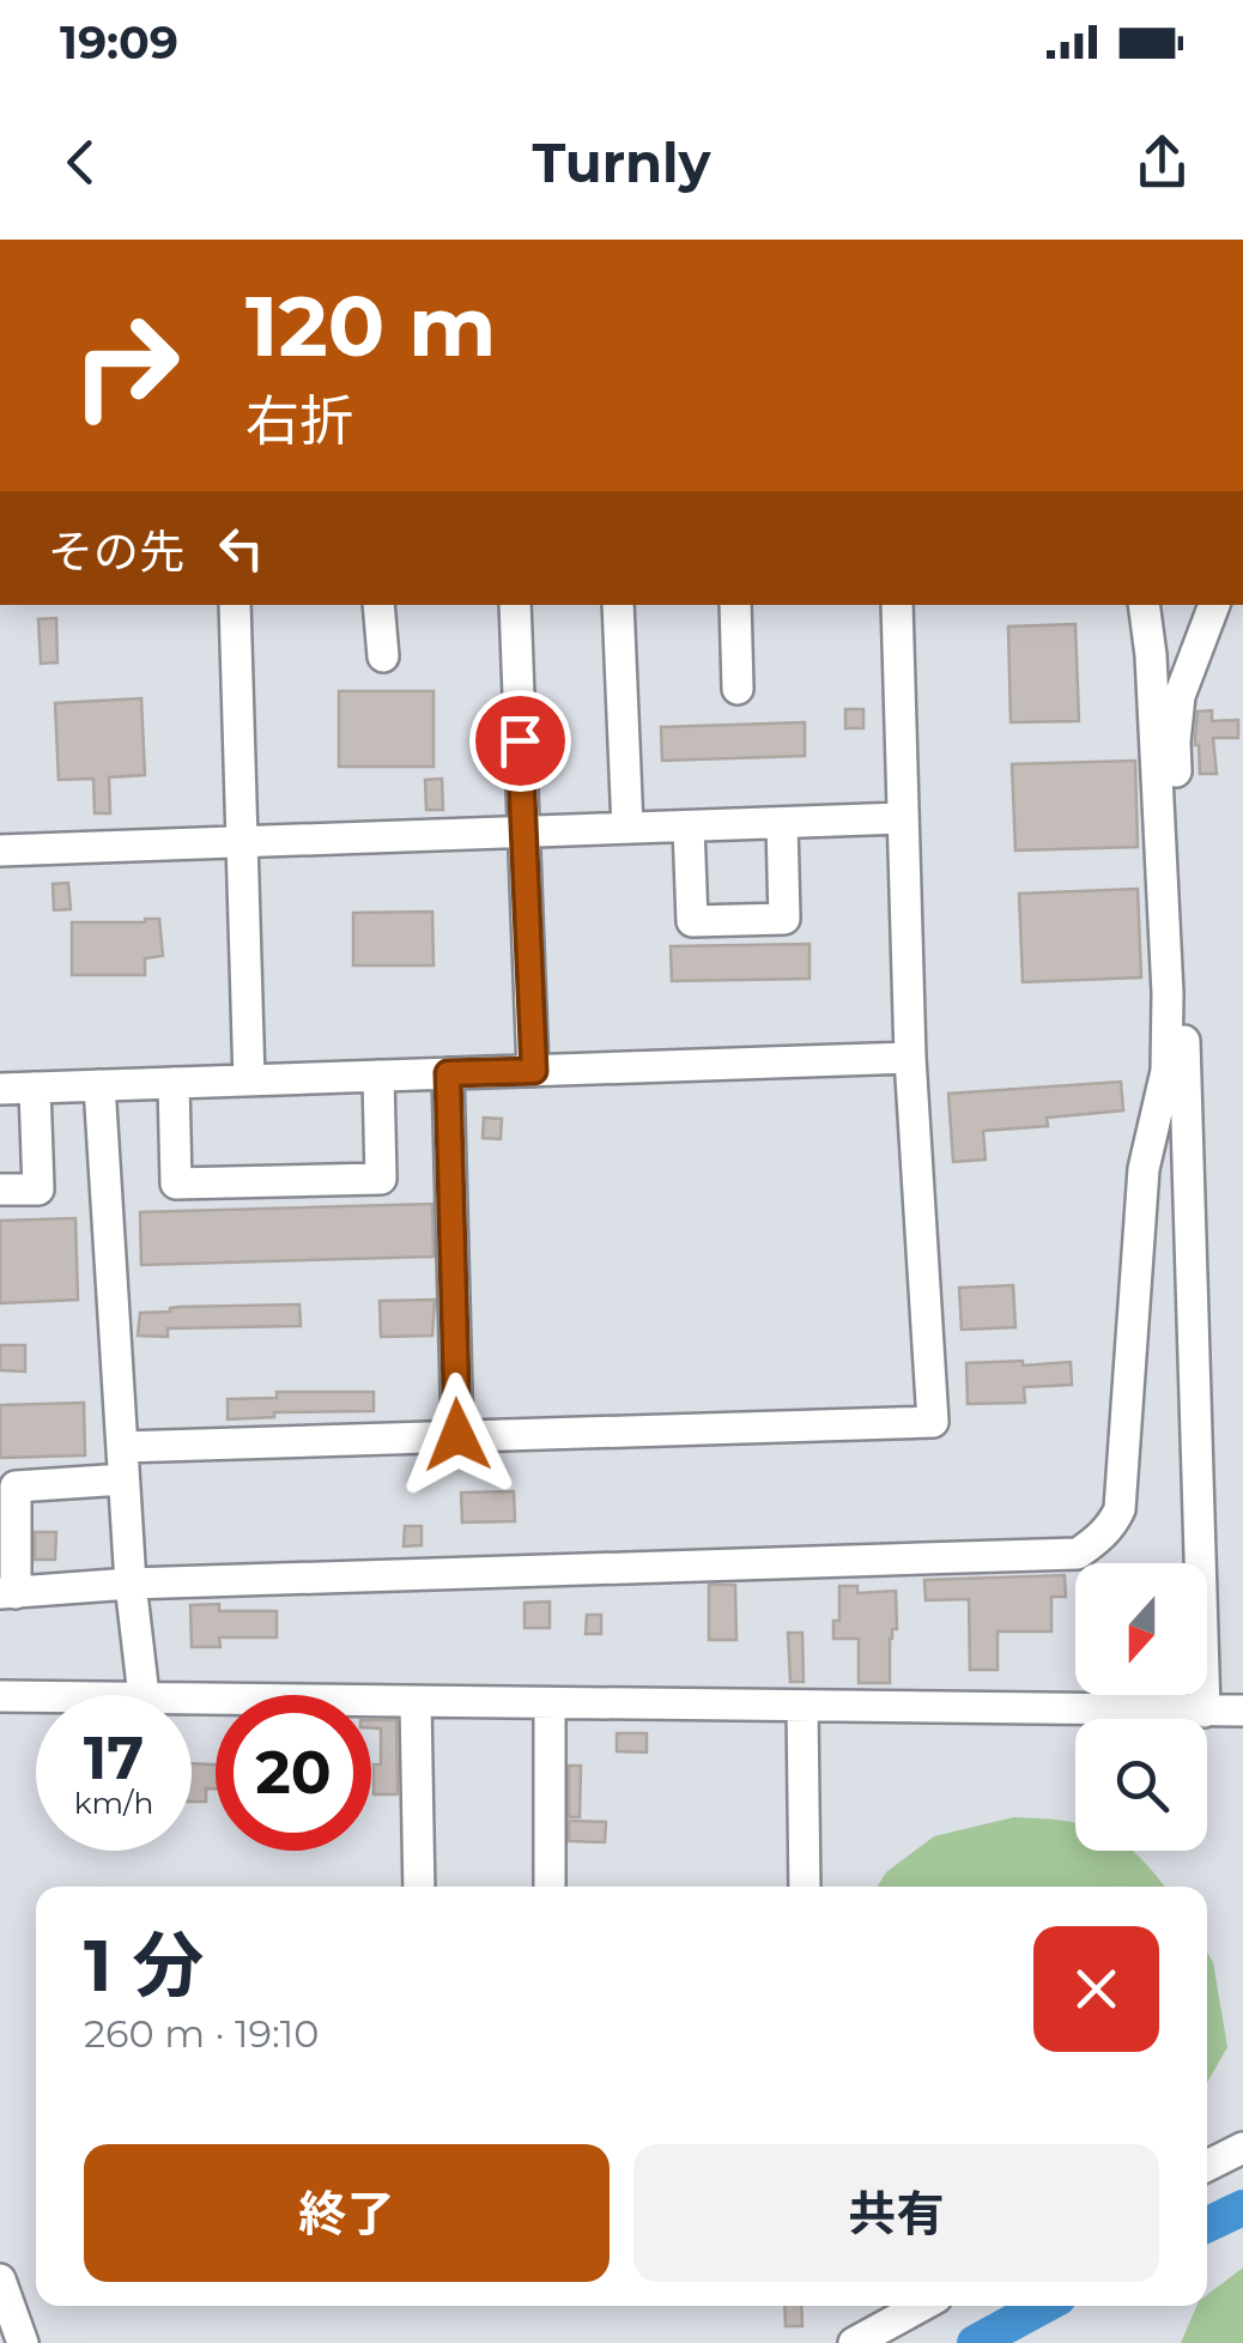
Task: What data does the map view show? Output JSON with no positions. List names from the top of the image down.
{
  "north": "bottom",
  "page": {
    "status": "19:09",
    "header": "Turnly",
    "turn": ["120 m", "右折"],
    "then": "その先",
    "speed": "17 km/h",
    "limit": "20",
    "heading": ["1 分", "260 m · 19:10"],
    "buttons": ["終了", "共有"]
  }
}
